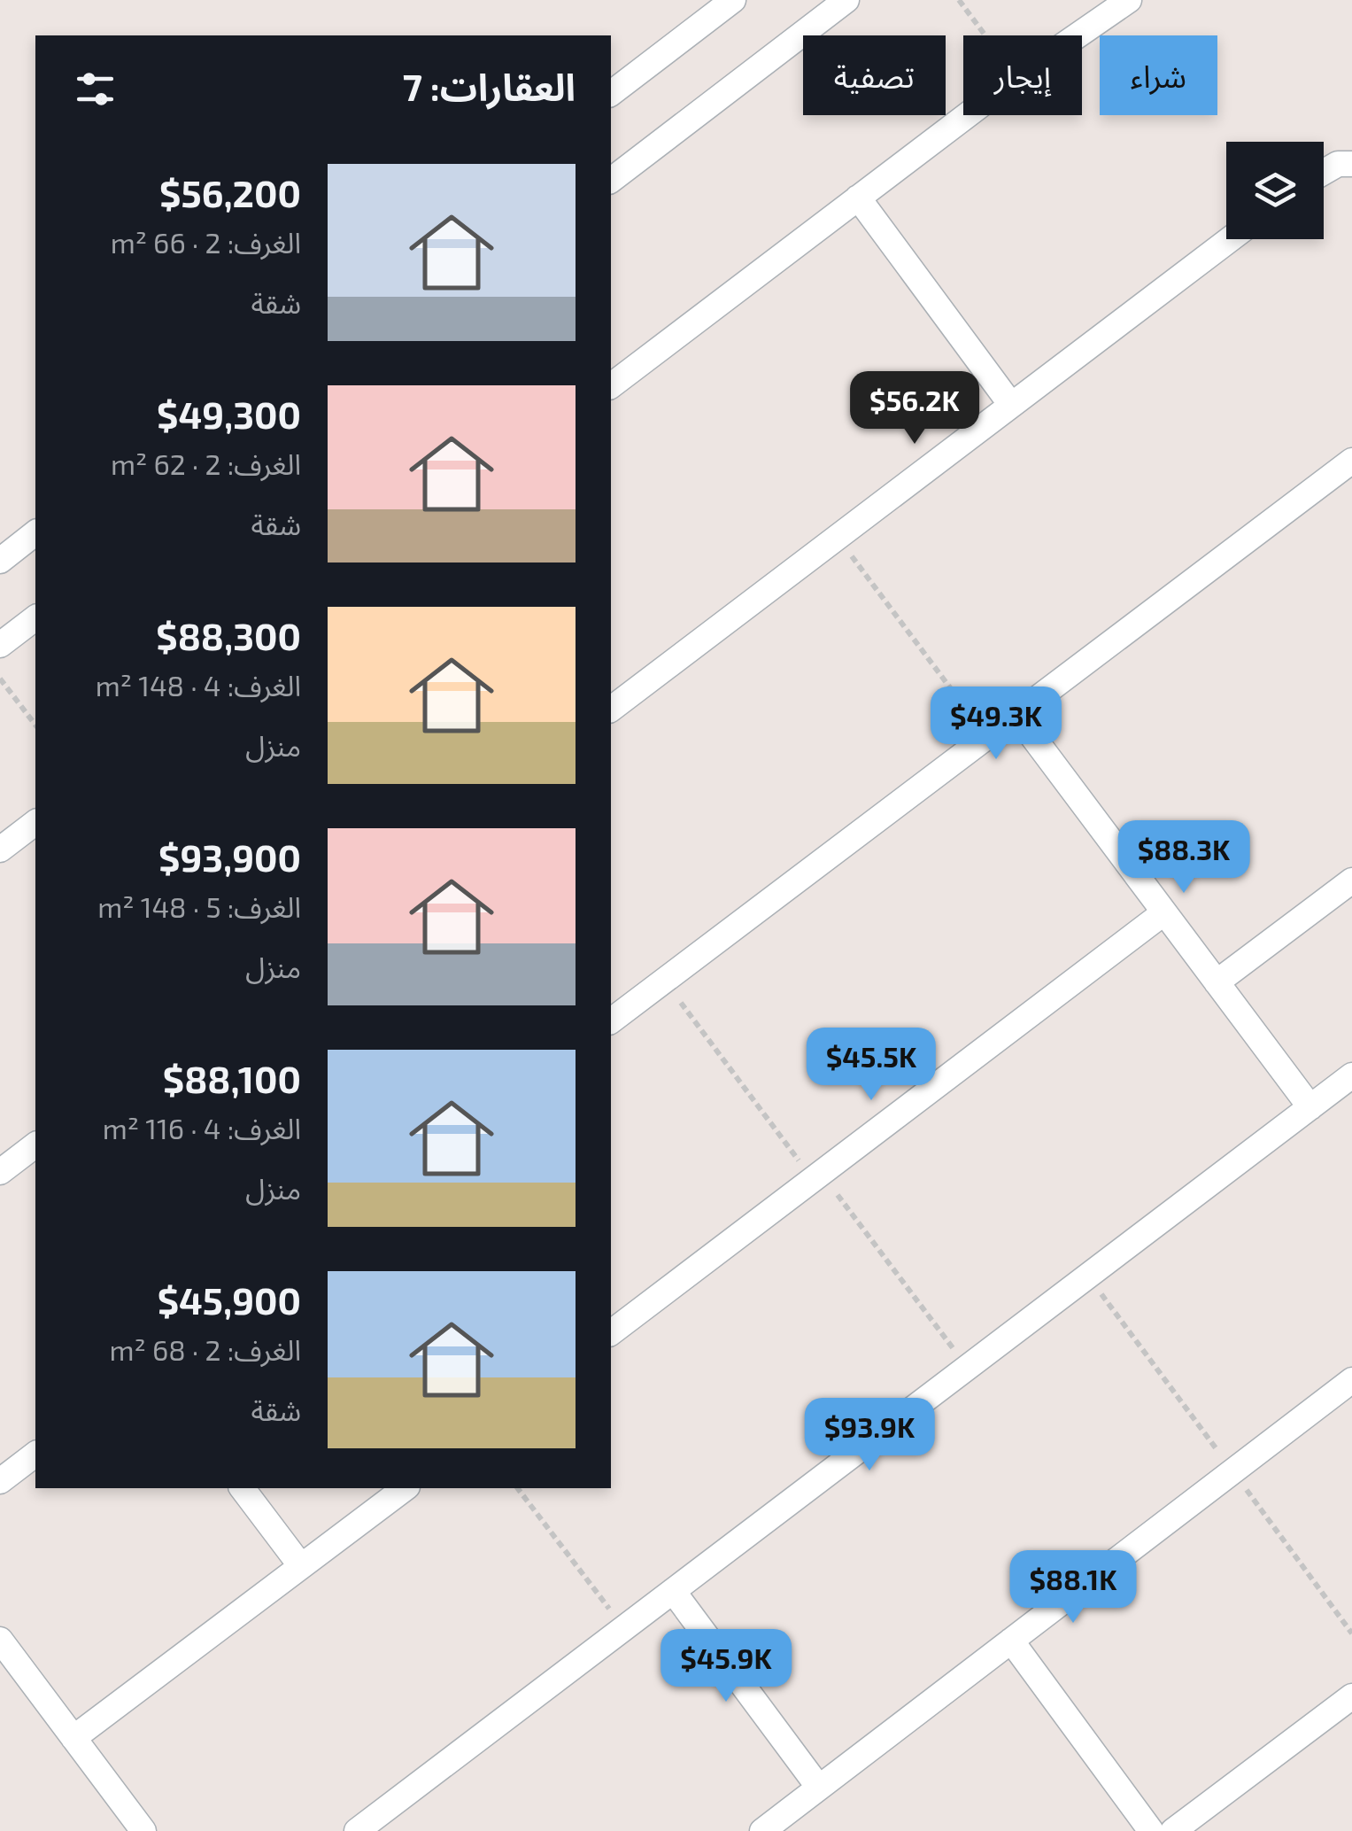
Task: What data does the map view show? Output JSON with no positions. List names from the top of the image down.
{
  "page": {
    "chip": ["شراء", "إيجار", "تصفية"],
    "heading": "العقارات: 7",
    "list": [
      {
        "name": "$56,200",
        "note": "الغرف: 2 · 66 m² · شقة"
      },
      {
        "name": "$49,300",
        "note": "الغرف: 2 · 62 m² · شقة"
      },
      {
        "name": "$88,300",
        "note": "الغرف: 4 · 148 m² · منزل"
      },
      {
        "name": "$93,900",
        "note": "الغرف: 5 · 148 m² · منزل"
      },
      {
        "name": "$88,100",
        "note": "الغرف: 4 · 116 m² · منزل"
      },
      {
        "name": "$45,900",
        "note": "الغرف: 2 · 68 m² · شقة"
      }
    ],
    "price": [
      "$56.2K",
      "$49.3K",
      "$88.3K",
      "$45.5K",
      "$93.9K",
      "$88.1K",
      "$45.9K"
    ]
  }
}
